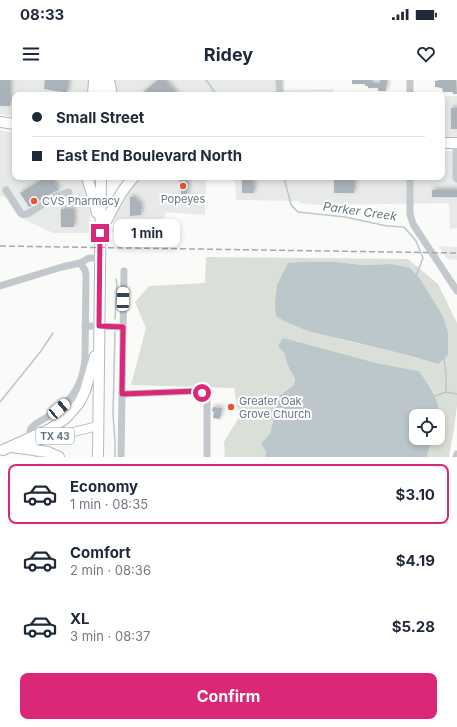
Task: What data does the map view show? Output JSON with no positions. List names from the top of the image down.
{
  "streets": {
    "main road": ["TX 43"]
  },
  "water": ["Parker Creek"],
  "places": ["Popeyes", "CVS Pharmacy", "Greater Oak Grove Church"],
  "page": {
    "status": "08:33",
    "header": "Ridey",
    "banner": ["Small Street", "East End Boulevard North"],
    "bubble": "1 min",
    "list": [
      {
        "name": "Economy",
        "note": "1 min · 08:35",
        "value": "$3.10"
      },
      {
        "name": "Comfort",
        "note": "2 min · 08:36",
        "value": "$4.19"
      },
      {
        "name": "XL",
        "note": "3 min · 08:37",
        "value": "$5.28"
      }
    ],
    "buttons": "Confirm"
  }
}
